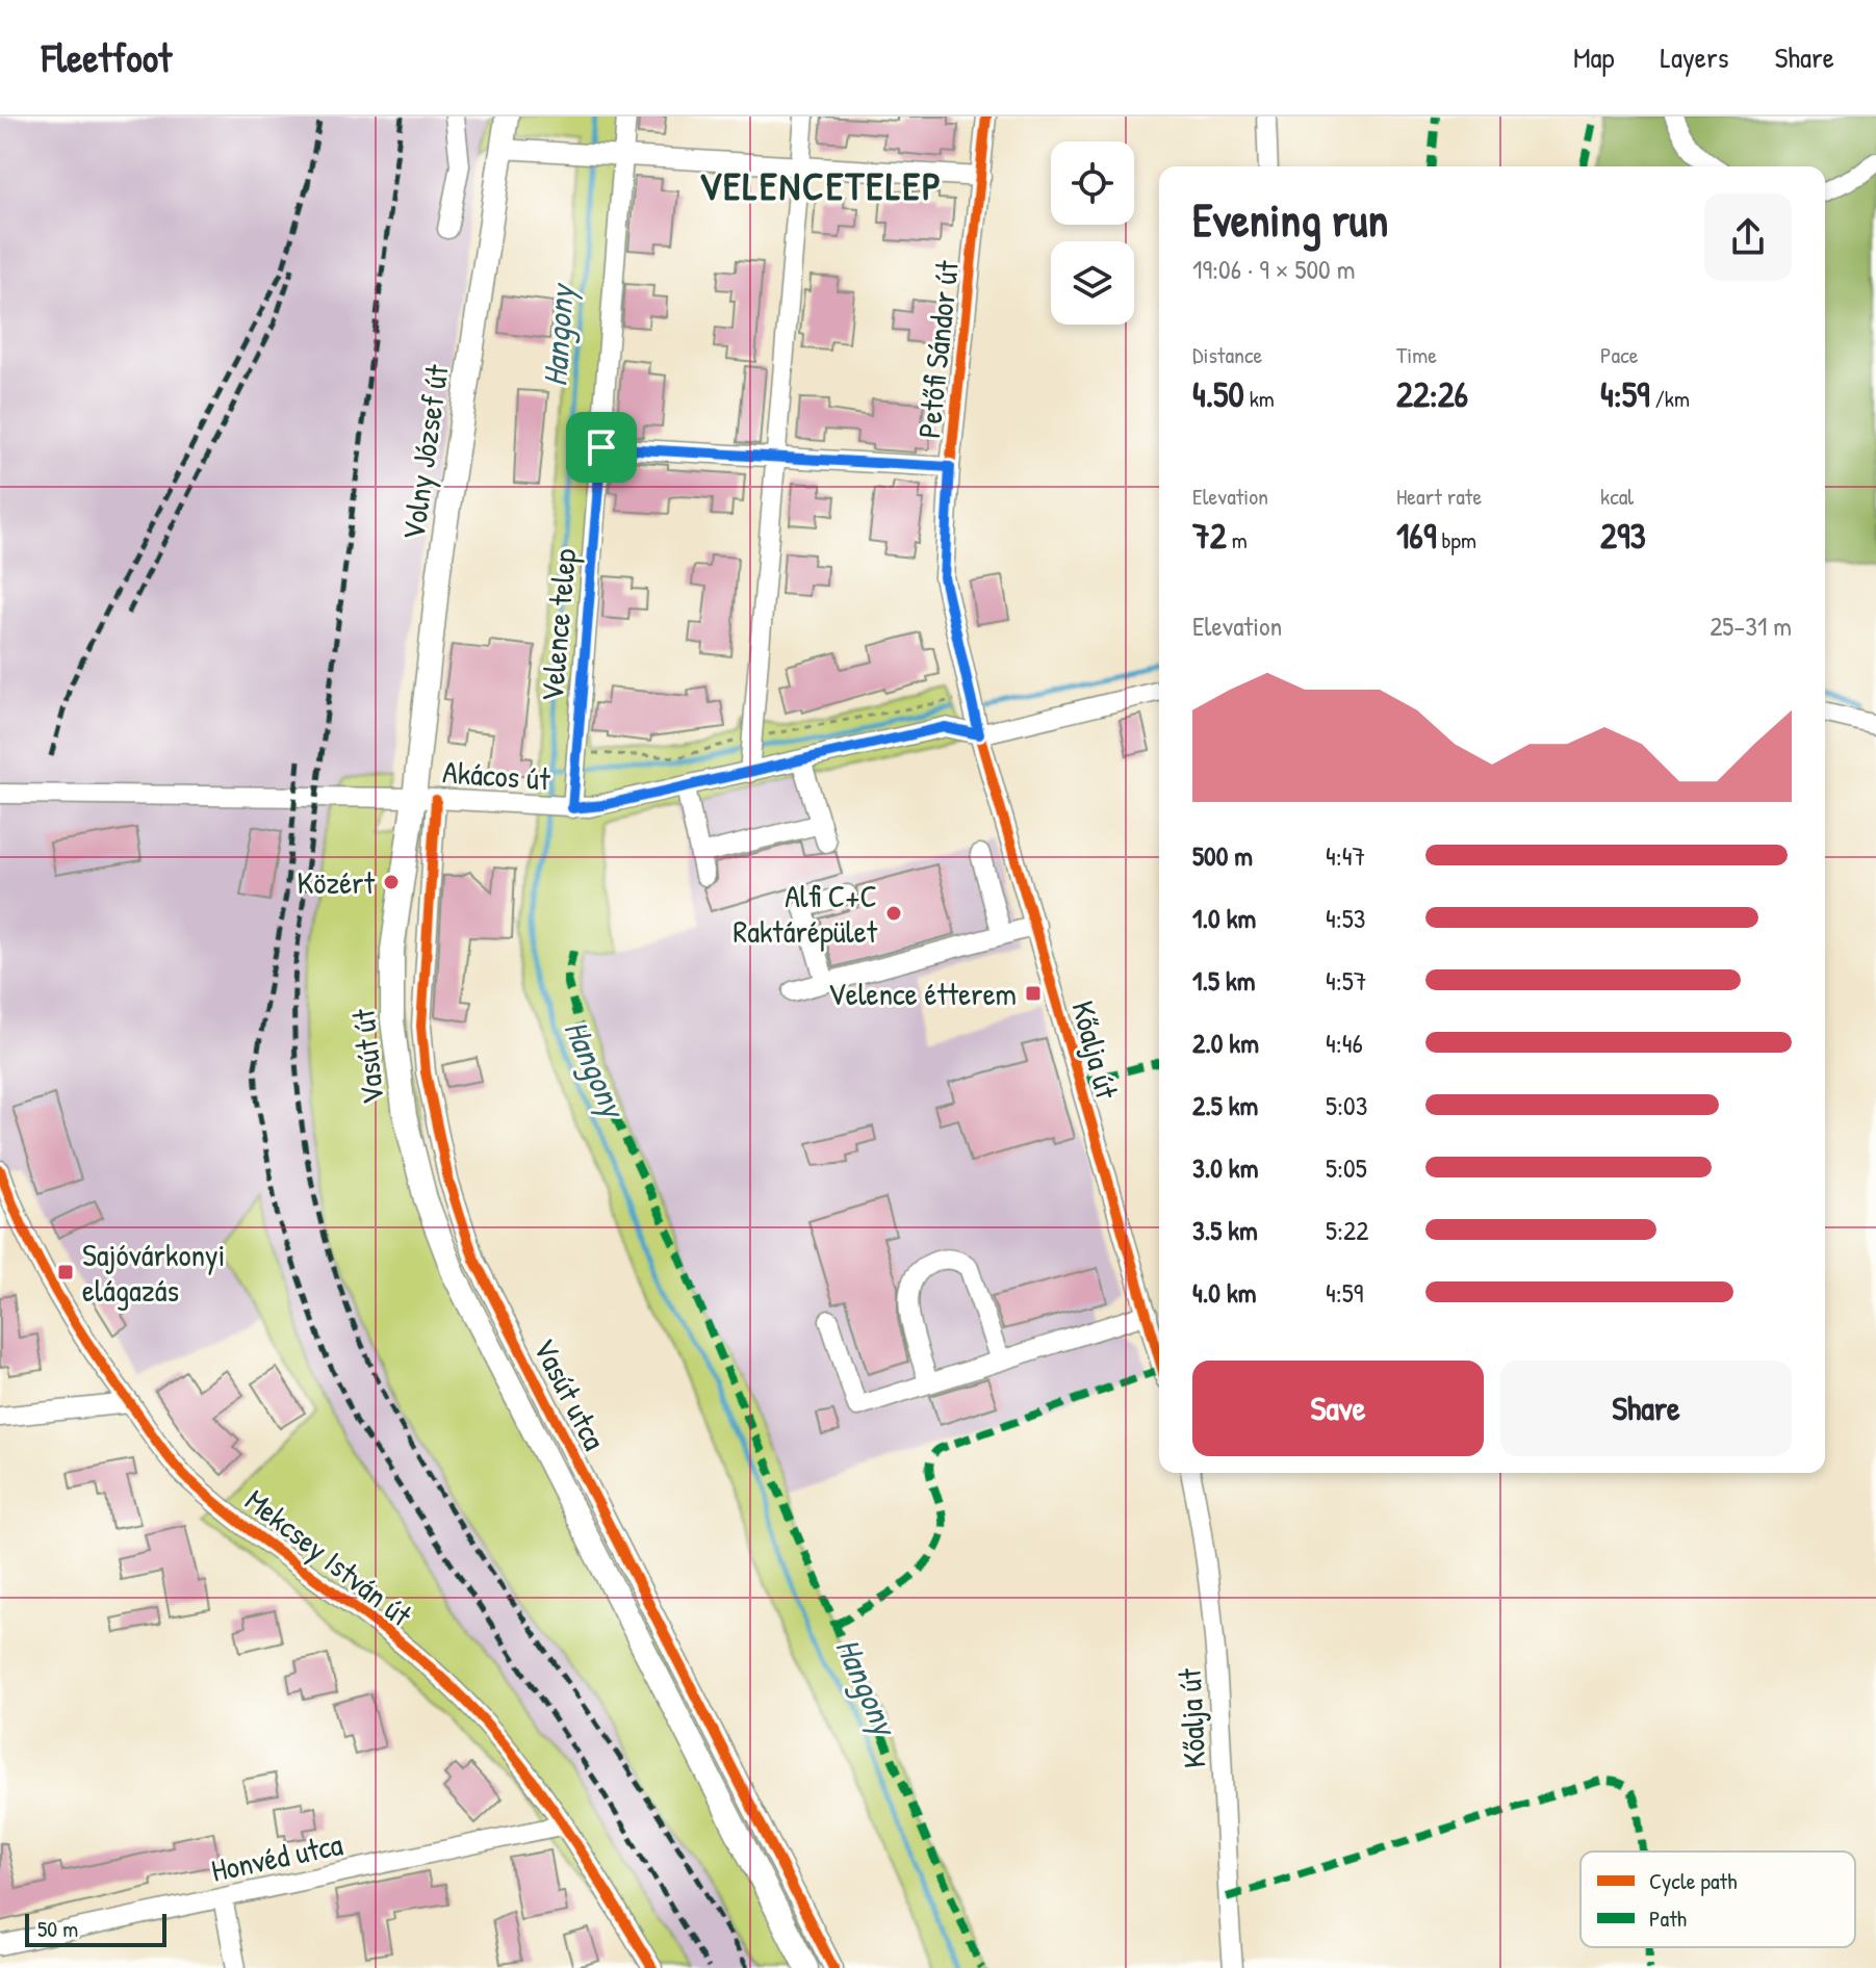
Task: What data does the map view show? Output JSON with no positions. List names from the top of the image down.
{
  "streets": {
    "main road": ["Volny József út", "Vasút út"],
    "street": [
      "Petőfi Sándor út",
      "Velence telep",
      "Akácos út",
      "Kőalja út",
      "Vasút utca",
      "Mekcsey István út",
      "Honvéd utca"
    ]
  },
  "crossings": [
    ["Petőfi Sándor út", "Akácos út"],
    ["Petőfi Sándor út", "Kőalja út"],
    ["Volny József út", "Akácos út"],
    ["Volny József út", "Vasút út"],
    ["Volny József út", "Vasút utca"],
    ["Velence telep", "Akácos út"],
    ["Akácos út", "Kőalja út"],
    ["Akácos út", "Vasút út"],
    ["Akácos út", "Vasút utca"],
    ["Vasút út", "Vasút utca"],
    ["Mekcsey István út", "Honvéd utca"]
  ],
  "districts": ["VELENCETELEP"],
  "water": ["Hangony"],
  "places": {
    "other": ["Közért", "Alfi C+C Raktárépület"],
    "transit": ["Velence étterem", "Sajóvárkonyi elágazás"]
  },
  "legend": ["Cycle path", "Path"],
  "scale_bar": "50 m",
  "page": {
    "header": "Fleetfoot",
    "nav": ["Map", "Layers", "Share"],
    "heading": ["Evening run", "19:06 · 9 × 500 m"],
    "stats": [
      ["Distance", "4.50 km"],
      ["Time", "22:26"],
      ["Pace", "4:59 /km"],
      ["Elevation", "72 m"],
      ["Heart rate", "169 bpm"],
      ["kcal", "293"]
    ],
    "chart": ["Elevation", "25–31 m"],
    "list": [
      {
        "name": "500 m",
        "note": "4:47"
      },
      {
        "name": "1.0 km",
        "note": "4:53"
      },
      {
        "name": "1.5 km",
        "note": "4:57"
      },
      {
        "name": "2.0 km",
        "note": "4:46"
      },
      {
        "name": "2.5 km",
        "note": "5:03"
      },
      {
        "name": "3.0 km",
        "note": "5:05"
      },
      {
        "name": "3.5 km",
        "note": "5:22"
      },
      {
        "name": "4.0 km",
        "note": "4:59"
      }
    ],
    "buttons": ["Save", "Share"],
    "scale": "50 m"
  }
}
